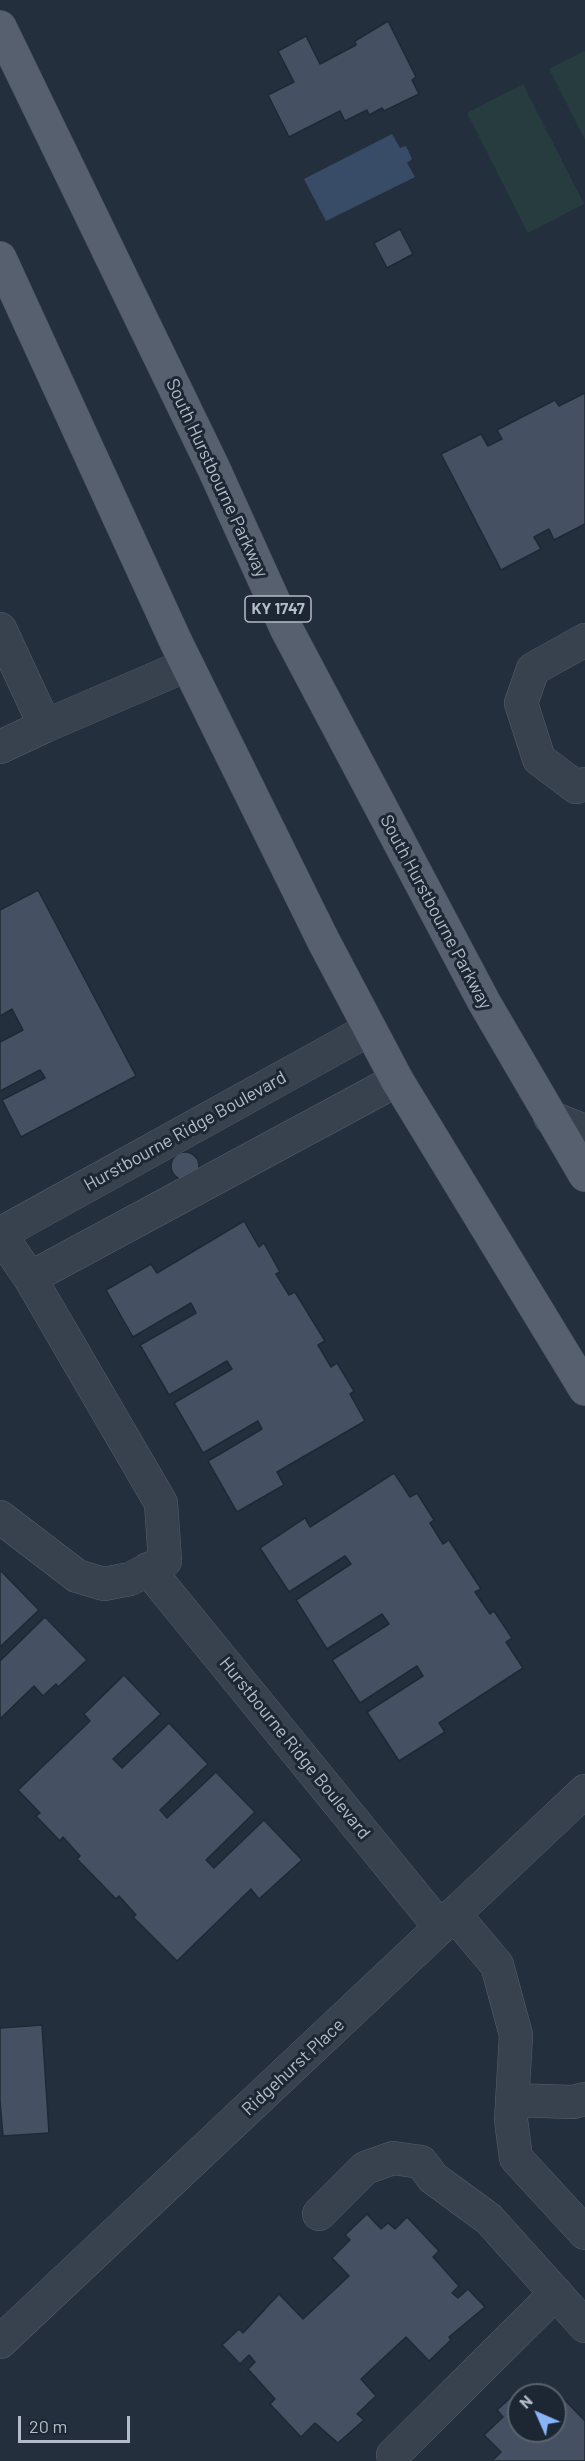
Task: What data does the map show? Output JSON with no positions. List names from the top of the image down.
{
  "streets": {
    "main road": ["South Hurstbourne Parkway", "KY 1747"],
    "street": ["Hurstbourne Ridge Boulevard", "Ridgehurst Place"]
  },
  "crossings": [
    ["Hurstbourne Ridge Boulevard", "Ridgehurst Place"]
  ],
  "scale_bar": "20 m",
  "north": "top left"
}
